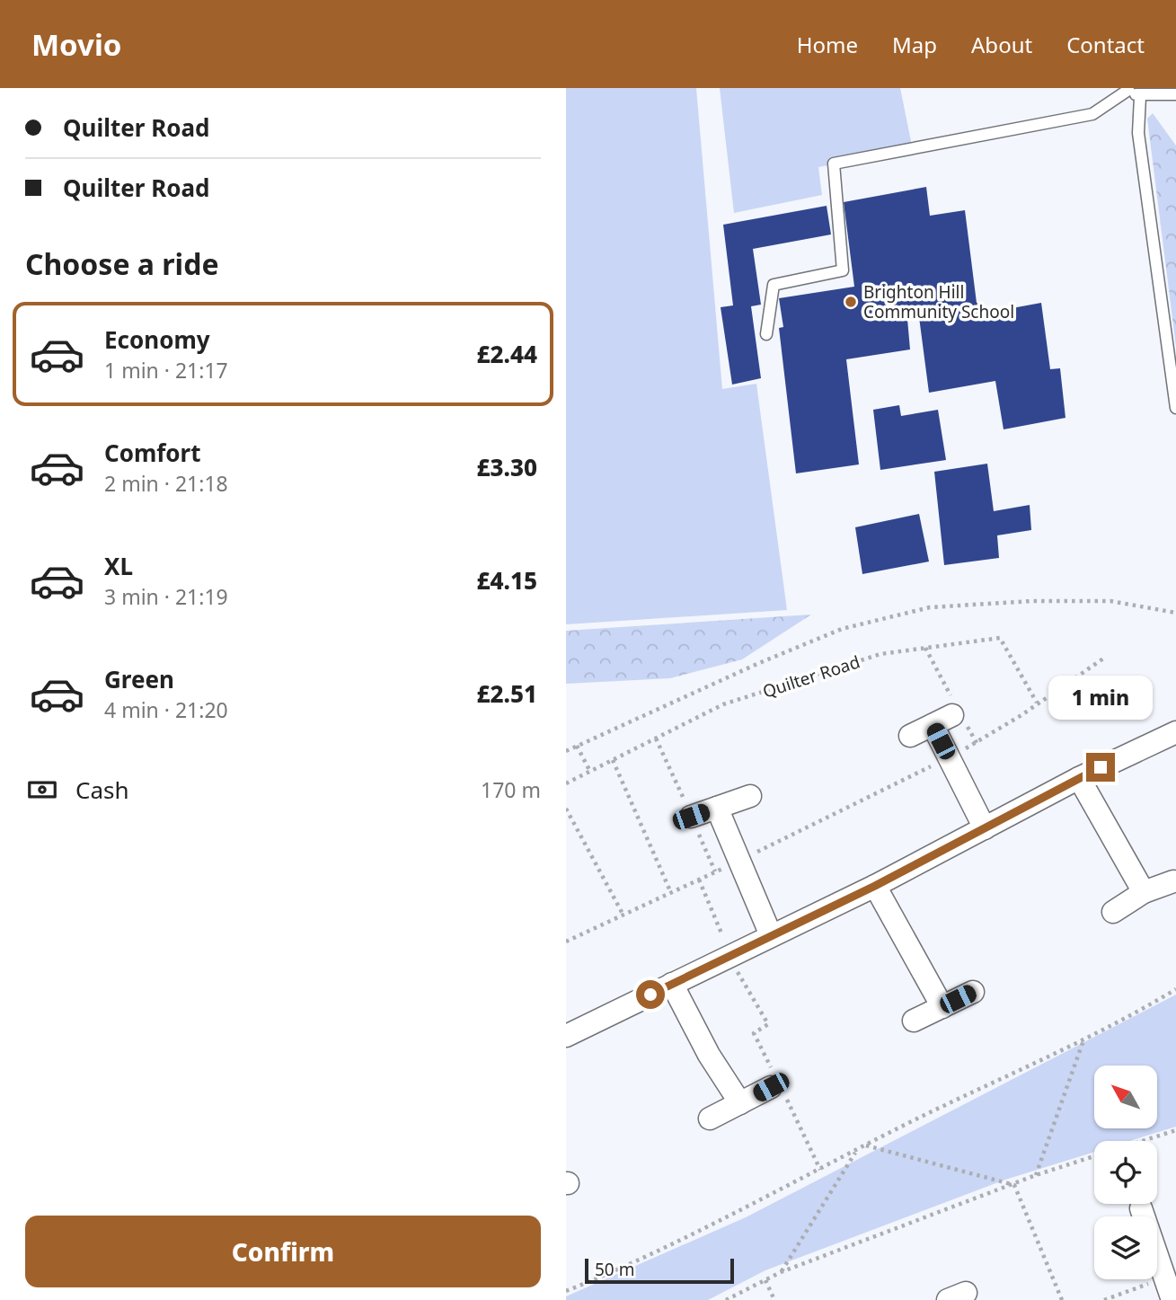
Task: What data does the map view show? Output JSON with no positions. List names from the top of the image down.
{
  "streets": {
    "path": ["Quilter Road"]
  },
  "places": ["Brighton Hill Community School"],
  "scale_bar": "50 m",
  "north": "top left",
  "page": {
    "header": "Movio",
    "nav": [
      "Home",
      "Map",
      "About",
      "Contact"
    ],
    "banner": ["Quilter Road", "Quilter Road"],
    "heading": "Choose a ride",
    "list": [
      {
        "name": "Economy",
        "note": "1 min · 21:17",
        "value": "£2.44"
      },
      {
        "name": "Comfort",
        "note": "2 min · 21:18",
        "value": "£3.30"
      },
      {
        "name": "XL",
        "note": "3 min · 21:19",
        "value": "£4.15"
      },
      {
        "name": "Green",
        "note": "4 min · 21:20",
        "value": "£2.51"
      }
    ],
    "bubble": "1 min",
    "pay": ["Cash", "170 m"],
    "buttons": "Confirm",
    "scale": "50 m"
  }
}
